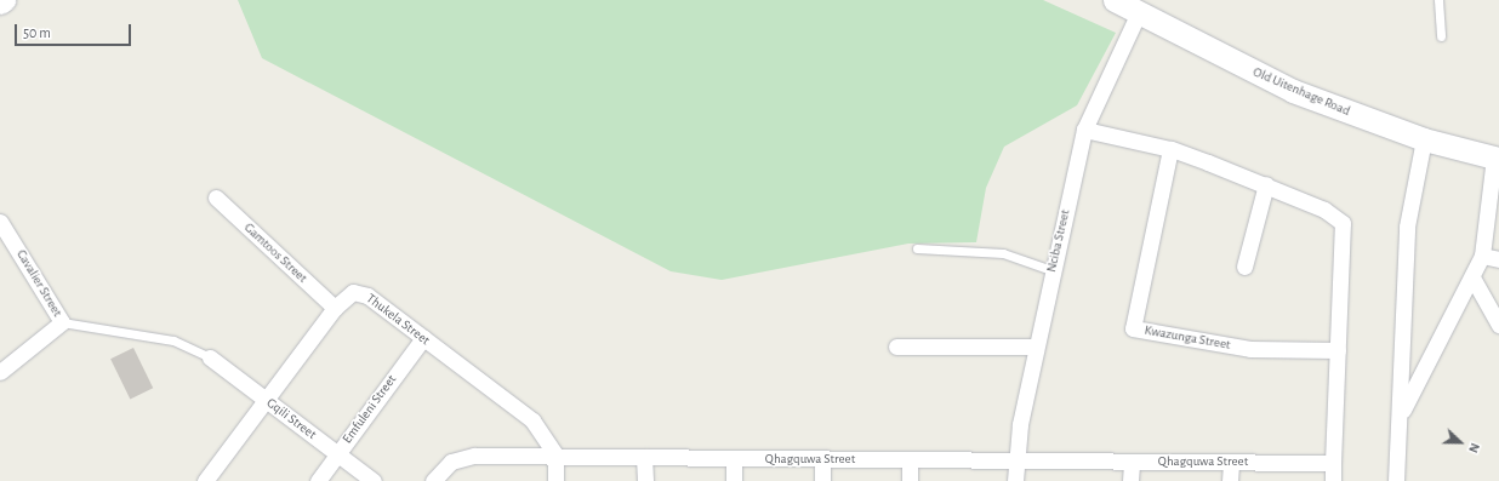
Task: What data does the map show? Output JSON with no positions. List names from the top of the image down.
{
  "streets": {
    "street": [
      "Old Uitenhage Road",
      "Nciba Street",
      "Gamtoos Street",
      "Cavalier Street",
      "Thukela Street",
      "Kwazunga Street",
      "Emfuleni Street",
      "Gqili Street",
      "Qhagquwa Street"
    ]
  },
  "crossings": [
    ["Old Uitenhage Road", "Nciba Street"],
    ["Nciba Street", "Qhagquwa Street"],
    ["Gamtoos Street", "Thukela Street"],
    ["Thukela Street", "Emfuleni Street"],
    ["Thukela Street", "Gqili Street"],
    ["Thukela Street", "Qhagquwa Street"],
    ["Emfuleni Street", "Gqili Street"]
  ],
  "scale_bar": "50 m",
  "north": "right"
}
